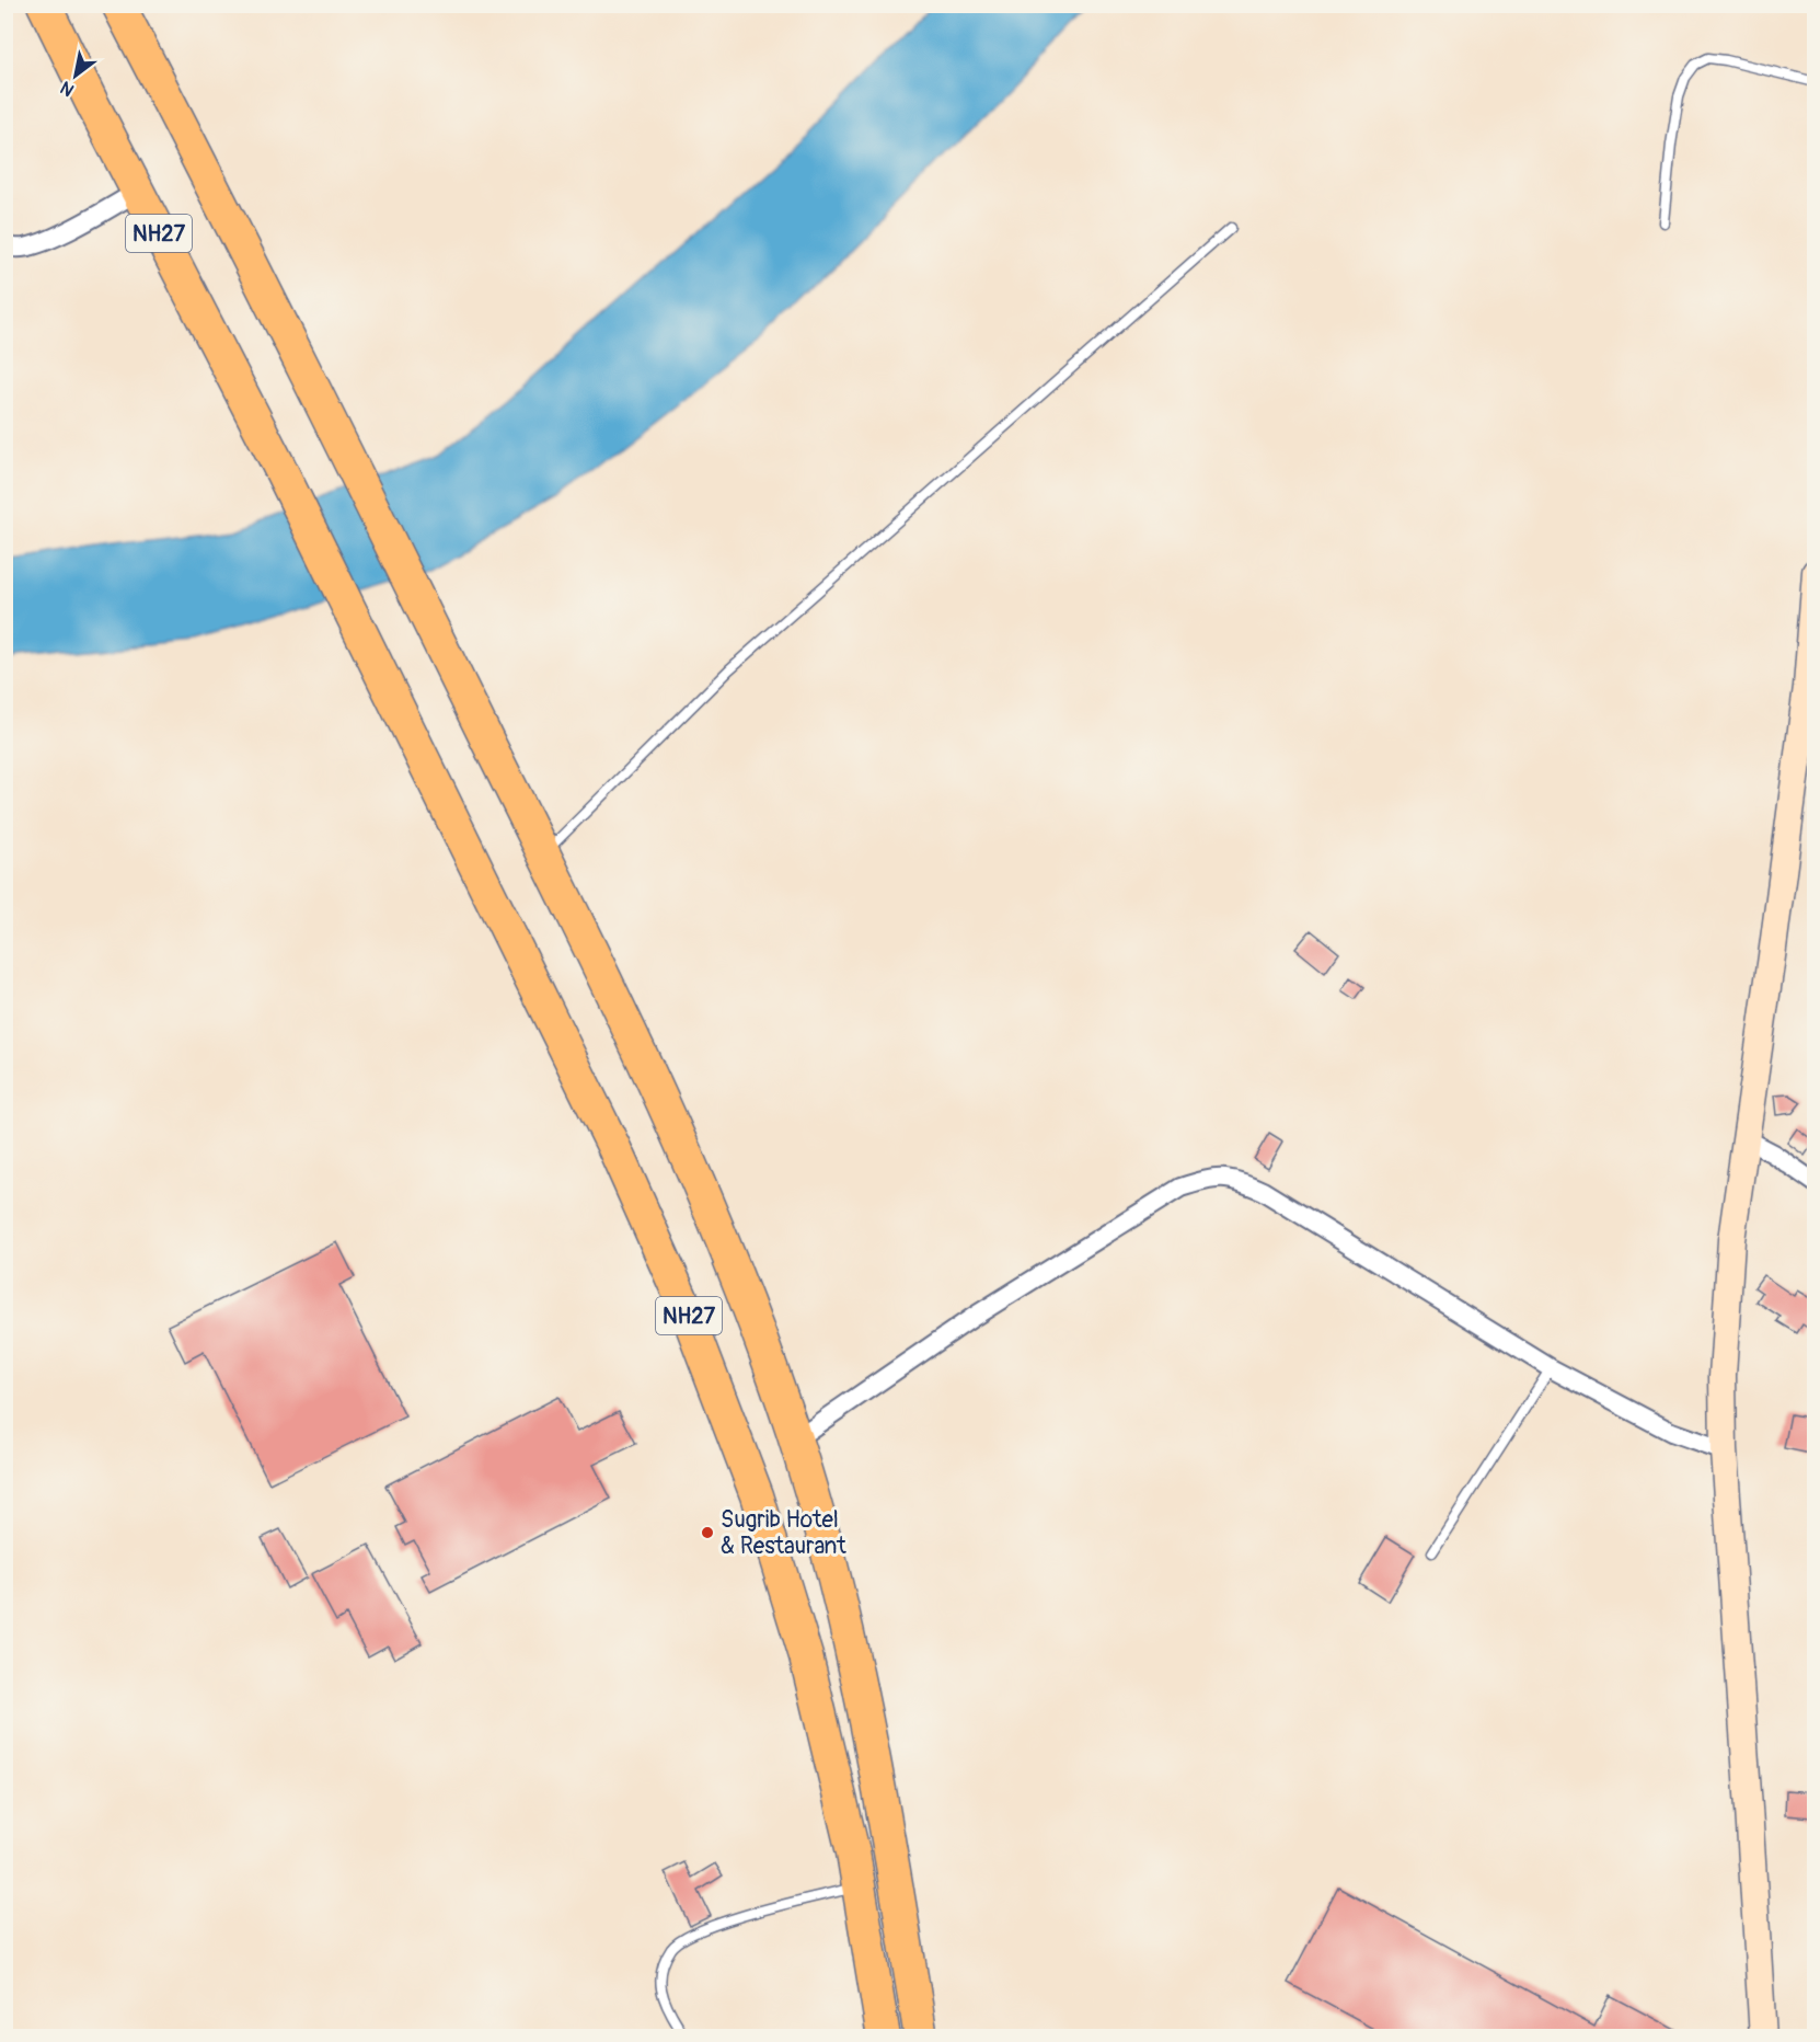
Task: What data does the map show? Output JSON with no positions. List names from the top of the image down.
{
  "streets": {
    "highway": ["NH27"]
  },
  "places": ["Sugrib Hotel & Restaurant"],
  "north": "bottom left"
}
